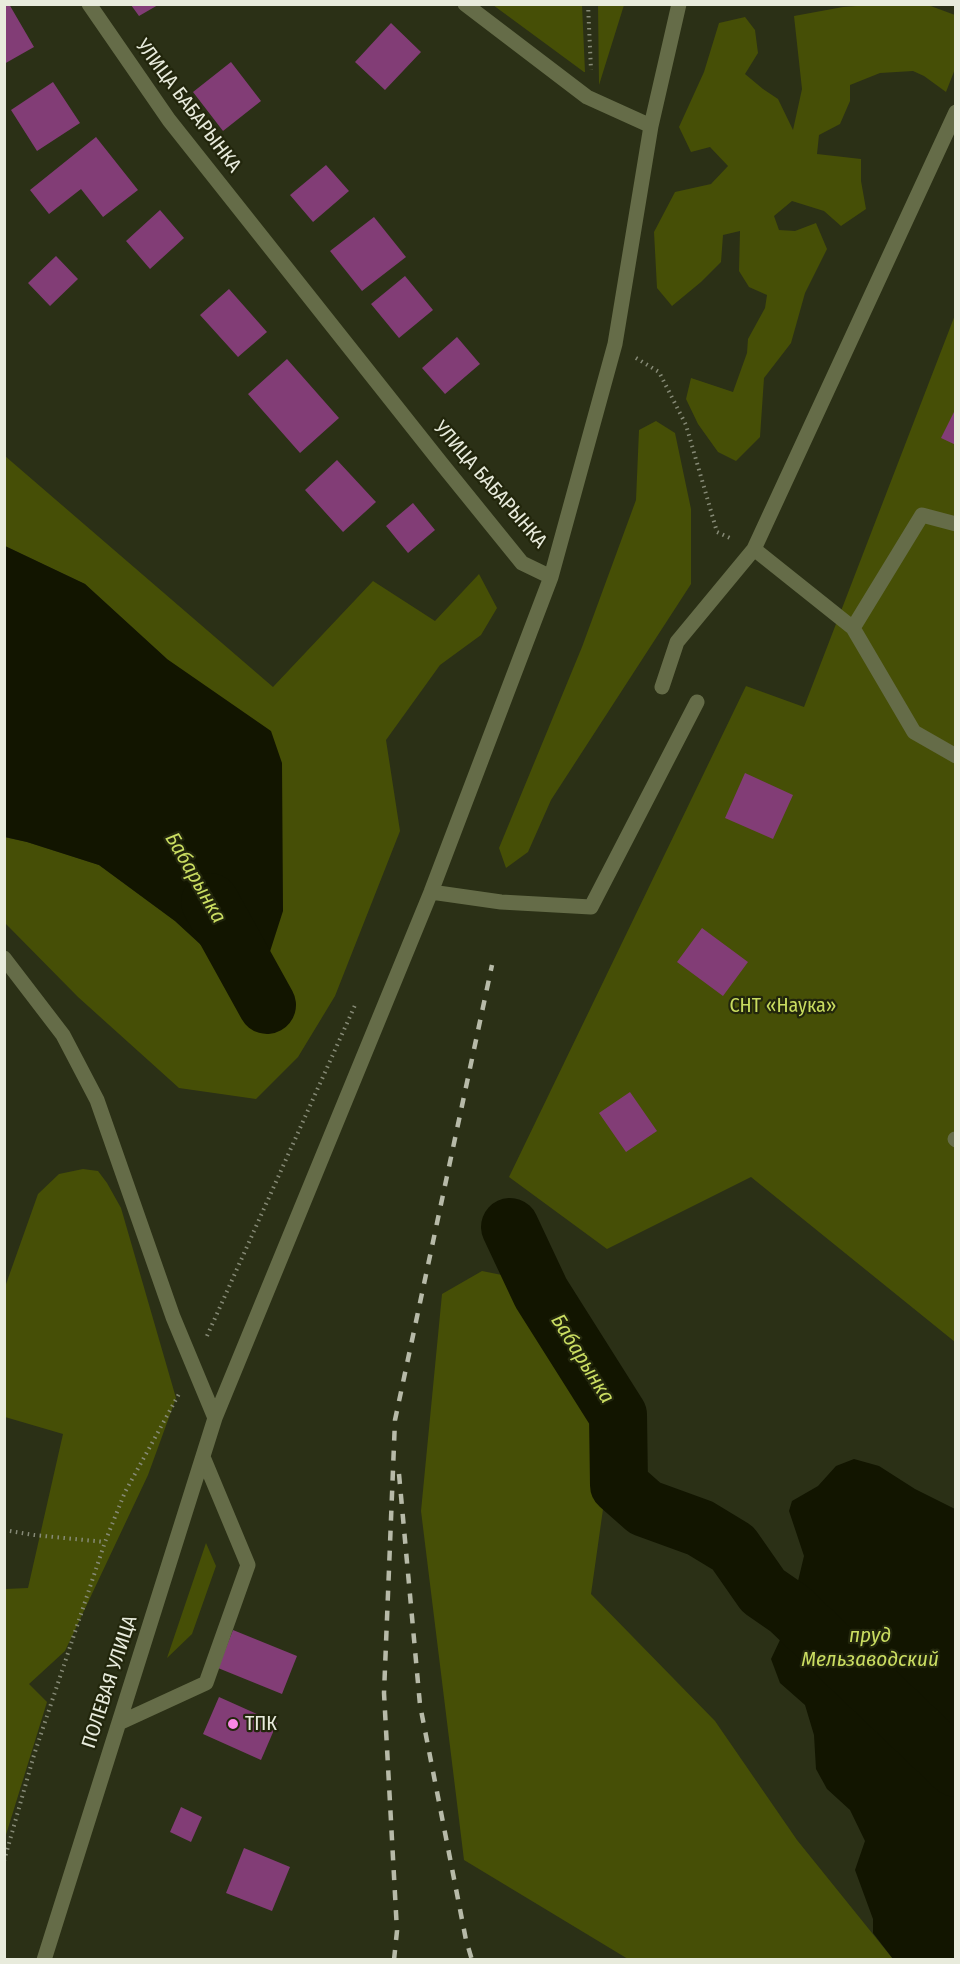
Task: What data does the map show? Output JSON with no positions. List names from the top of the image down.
{
  "streets": {
    "street": ["УЛИЦА БАБАРЫНКА", "ПОЛЕВАЯ УЛИЦА"]
  },
  "crossings": [
    ["УЛИЦА БАБАРЫНКА", "ПОЛЕВАЯ УЛИЦА"]
  ],
  "water": ["Бабарынка", "пруд Мельзаводский"],
  "parks": ["СНТ «Наука»"],
  "places": ["ТПК"]
}
